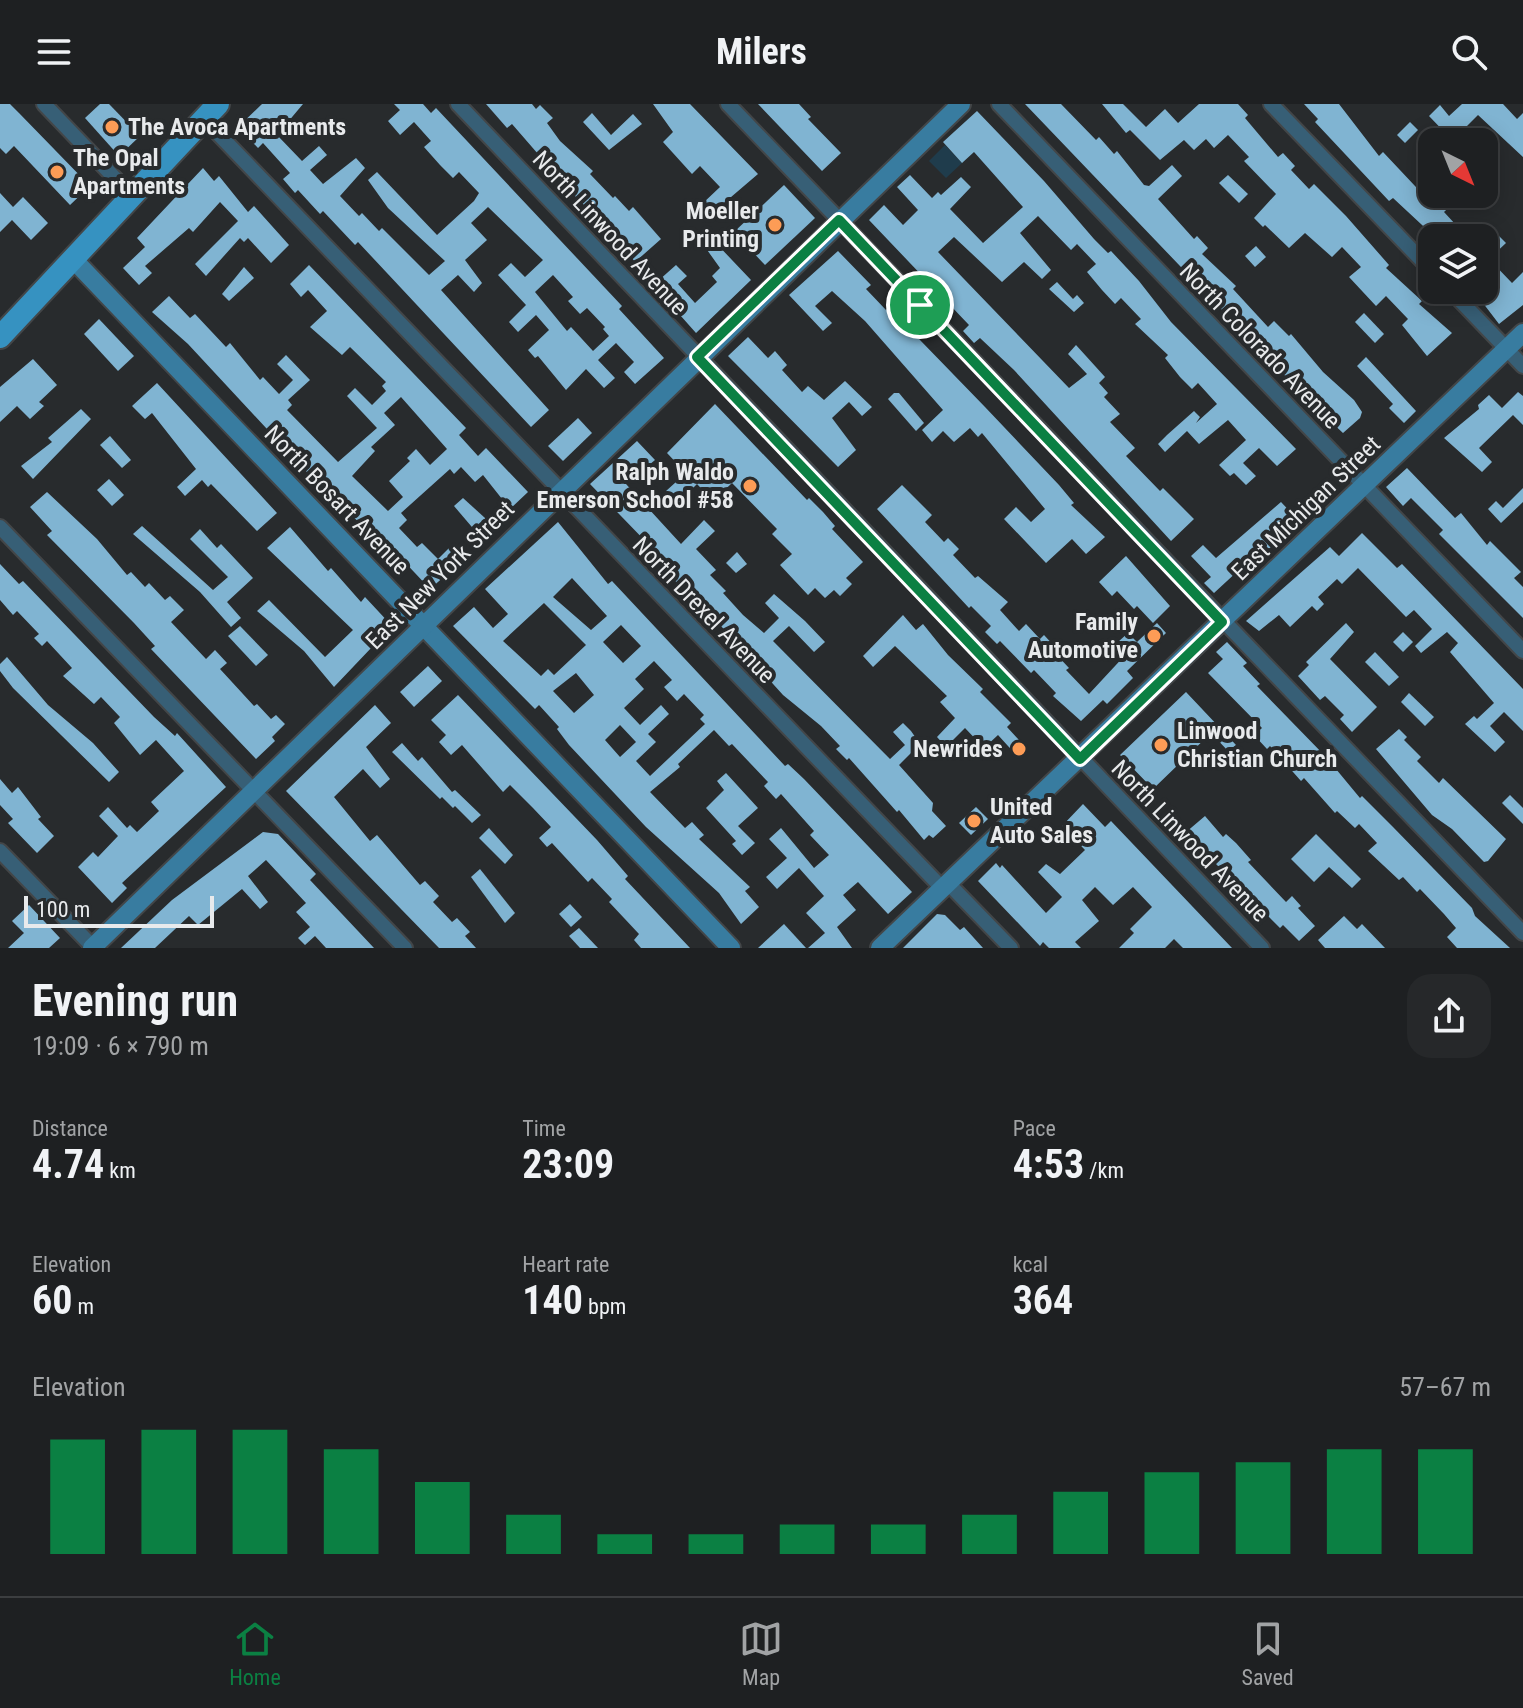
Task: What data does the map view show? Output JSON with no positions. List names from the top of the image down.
{
  "streets": {
    "main road": ["North Bosart Avenue", "East Michigan Street", "East New York Street"],
    "street": ["North Linwood Avenue", "North Colorado Avenue", "North Drexel Avenue"]
  },
  "crossings": [
    ["North Linwood Avenue", "East Michigan Street"],
    ["North Linwood Avenue", "East New York Street"],
    ["North Colorado Avenue", "East Michigan Street"],
    ["North Bosart Avenue", "East New York Street"],
    ["East Michigan Street", "North Drexel Avenue"],
    ["East New York Street", "North Drexel Avenue"]
  ],
  "places": [
    "The Avoca Apartments",
    "The Opal Apartments",
    "Moeller Printing",
    "Ralph Waldo Emerson School #58",
    "Family Automotive",
    "Linwood Christian Church",
    "Newrides",
    "United Auto Sales"
  ],
  "scale_bar": "100 m",
  "north": "bottom right",
  "page": {
    "header": "Milers",
    "scale": "100 m",
    "heading": ["Evening run", "19:09 · 6 × 790 m"],
    "stats": [
      ["Distance", "4.74 km"],
      ["Time", "23:09"],
      ["Pace", "4:53 /km"],
      ["Elevation", "60 m"],
      ["Heart rate", "140 bpm"],
      ["kcal", "364"]
    ],
    "chart": ["Elevation", "57–67 m"],
    "tabs": ["Home", "Map", "Saved"]
  }
}
